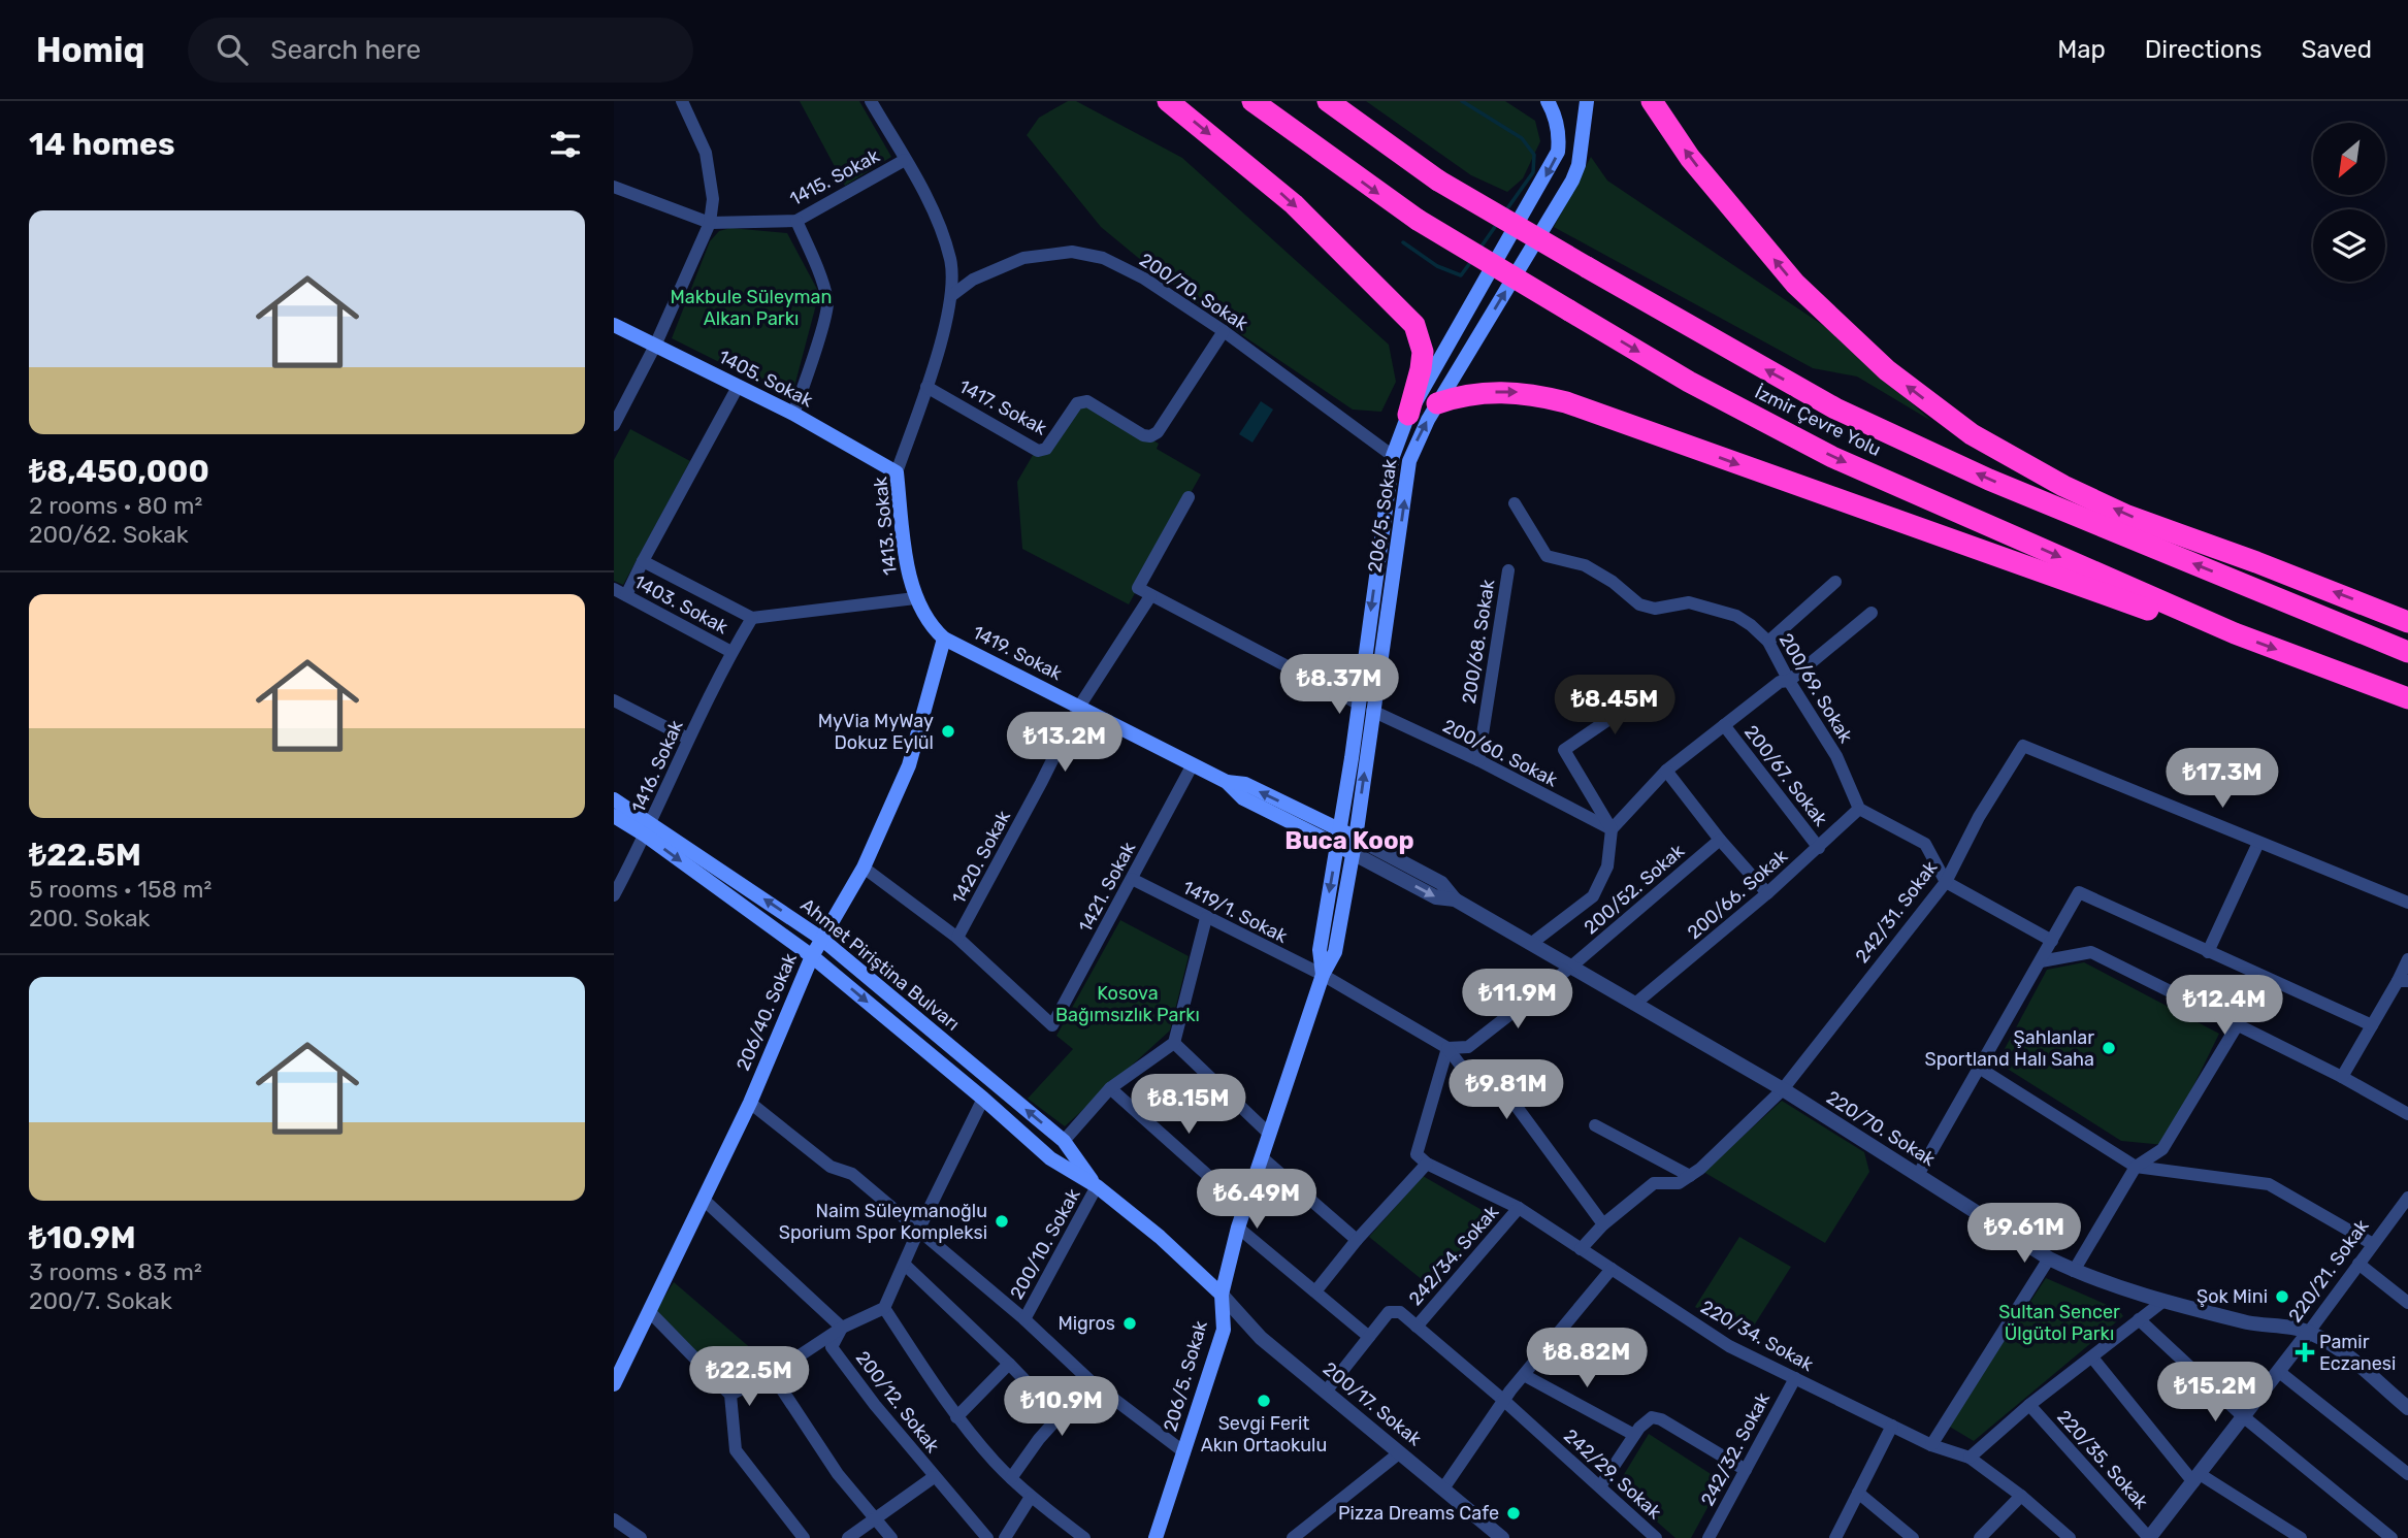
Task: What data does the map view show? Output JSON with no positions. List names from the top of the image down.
{
  "streets": {
    "highway": ["İzmir Çevre Yolu"],
    "main road": [
      "1405. Sokak",
      "206/5. Sokak",
      "1413. Sokak",
      "1419. Sokak",
      "Ahmet Piriştina Bulvarı",
      "206/40. Sokak"
    ],
    "street": [
      "1415. Sokak",
      "200/70. Sokak",
      "1417. Sokak",
      "1403. Sokak",
      "200/68. Sokak",
      "200/69. Sokak",
      "200/60. Sokak",
      "1416. Sokak",
      "200/67. Sokak",
      "1420. Sokak",
      "1421. Sokak",
      "200/52. Sokak",
      "200/66. Sokak",
      "1419/1. Sokak",
      "242/31. Sokak",
      "220/70. Sokak",
      "200/10. Sokak",
      "242/34. Sokak",
      "220/21. Sokak",
      "220/34. Sokak",
      "200/12. Sokak",
      "200/17. Sokak",
      "242/32. Sokak",
      "220/35. Sokak",
      "242/29. Sokak"
    ]
  },
  "crossings": [
    ["1415. Sokak", "1413. Sokak"],
    ["200/70. Sokak", "1417. Sokak"],
    ["200/70. Sokak", "206/5. Sokak"],
    ["200/70. Sokak", "1413. Sokak"],
    ["1405. Sokak", "1413. Sokak"],
    ["1417. Sokak", "1413. Sokak"],
    ["206/5. Sokak", "1419. Sokak"],
    ["206/5. Sokak", "200/60. Sokak"],
    ["206/5. Sokak", "1419/1. Sokak"],
    ["206/5. Sokak", "Ahmet Piriştina Bulvarı"],
    ["206/5. Sokak", "220/70. Sokak"],
    ["206/5. Sokak", "200/10. Sokak"],
    ["206/5. Sokak", "200/17. Sokak"],
    ["1413. Sokak", "1419. Sokak"],
    ["1403. Sokak", "1416. Sokak"],
    ["200/68. Sokak", "200/60. Sokak"],
    ["1419. Sokak", "1420. Sokak"],
    ["1419. Sokak", "1421. Sokak"],
    ["1419. Sokak", "220/70. Sokak"],
    ["200/69. Sokak", "200/66. Sokak"],
    ["1416. Sokak", "Ahmet Piriştina Bulvarı"],
    ["200/67. Sokak", "200/66. Sokak"],
    ["1420. Sokak", "1421. Sokak"],
    ["1421. Sokak", "1419/1. Sokak"],
    ["200/52. Sokak", "220/70. Sokak"],
    ["200/66. Sokak", "220/70. Sokak"],
    ["242/31. Sokak", "220/70. Sokak"],
    ["Ahmet Piriştina Bulvarı", "206/40. Sokak"],
    ["Ahmet Piriştina Bulvarı", "200/10. Sokak"],
    ["Ahmet Piriştina Bulvarı", "200/17. Sokak"],
    ["206/40. Sokak", "200/10. Sokak"],
    ["220/70. Sokak", "220/21. Sokak"],
    ["220/70. Sokak", "220/35. Sokak"],
    ["242/34. Sokak", "220/34. Sokak"],
    ["242/34. Sokak", "242/29. Sokak"],
    ["220/21. Sokak", "220/35. Sokak"],
    ["220/34. Sokak", "242/32. Sokak"],
    ["220/34. Sokak", "220/35. Sokak"],
    ["200/17. Sokak", "242/29. Sokak"]
  ],
  "districts": ["Buca Koop"],
  "parks": ["Makbule Süleyman Alkan Parkı", "Kosova Bağımsızlık Parkı", "Sultan Sencer Ülgütol Parkı"],
  "places": {
    "other": [
      "MyVia MyWay Dokuz Eylül",
      "Şahlanlar Sportland Halı Saha",
      "Naim Süleymanoğlu Sporium Spor Kompleksi",
      "Şok Mini",
      "Migros",
      "Sevgi Ferit Akın Ortaokulu",
      "Pizza Dreams Cafe"
    ],
    "health": ["Pamir Eczanesi"]
  },
  "north": "bottom left",
  "page": {
    "header": "Homiq",
    "search": "Search here",
    "nav": ["Map", "Directions", "Saved"],
    "heading": "14 homes",
    "list": [
      {
        "name": "₺8,450,000",
        "note": "2 rooms · 80 m² · 200/62. Sokak"
      },
      {
        "name": "₺22.5M",
        "note": "5 rooms · 158 m² · 200. Sokak"
      },
      {
        "name": "₺10.9M",
        "note": "3 rooms · 83 m² · 200/7. Sokak"
      }
    ],
    "price": [
      "₺8.37M",
      "₺8.45M",
      "₺13.2M",
      "₺17.3M",
      "₺11.9M",
      "₺12.4M",
      "₺9.81M",
      "₺8.15M",
      "₺6.49M",
      "₺9.61M",
      "₺8.82M",
      "₺22.5M",
      "₺15.2M",
      "₺10.9M"
    ]
  }
}
